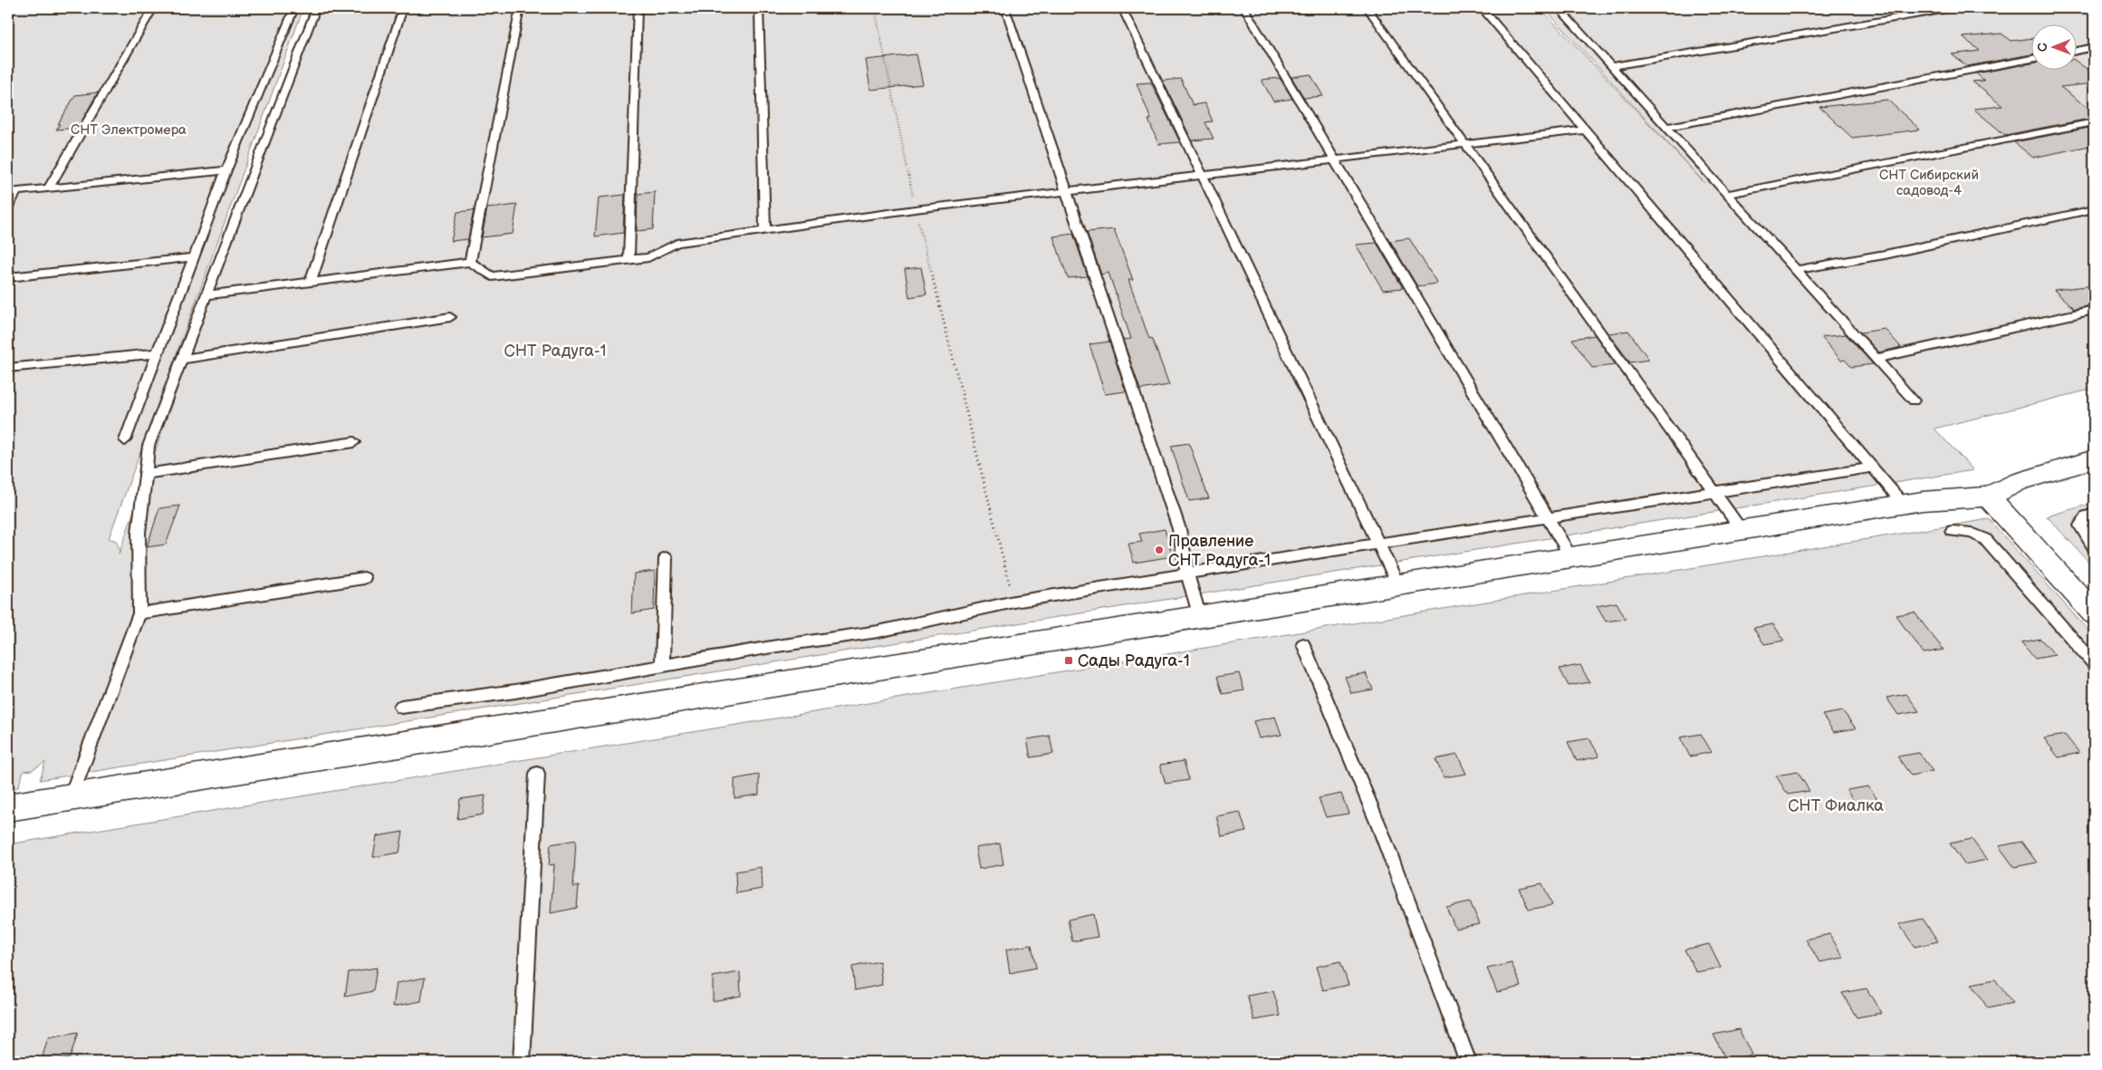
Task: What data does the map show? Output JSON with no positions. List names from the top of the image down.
{
  "parks": [
    "СНТ Электромера",
    "СНТ Сибирский садовод-4",
    "СНТ Радуга-1",
    "СНТ Фиалка"
  ],
  "places": {
    "other": ["Правление СНТ Радуга-1"],
    "transit": ["Сады Радуга-1"]
  },
  "north": "left"
}
